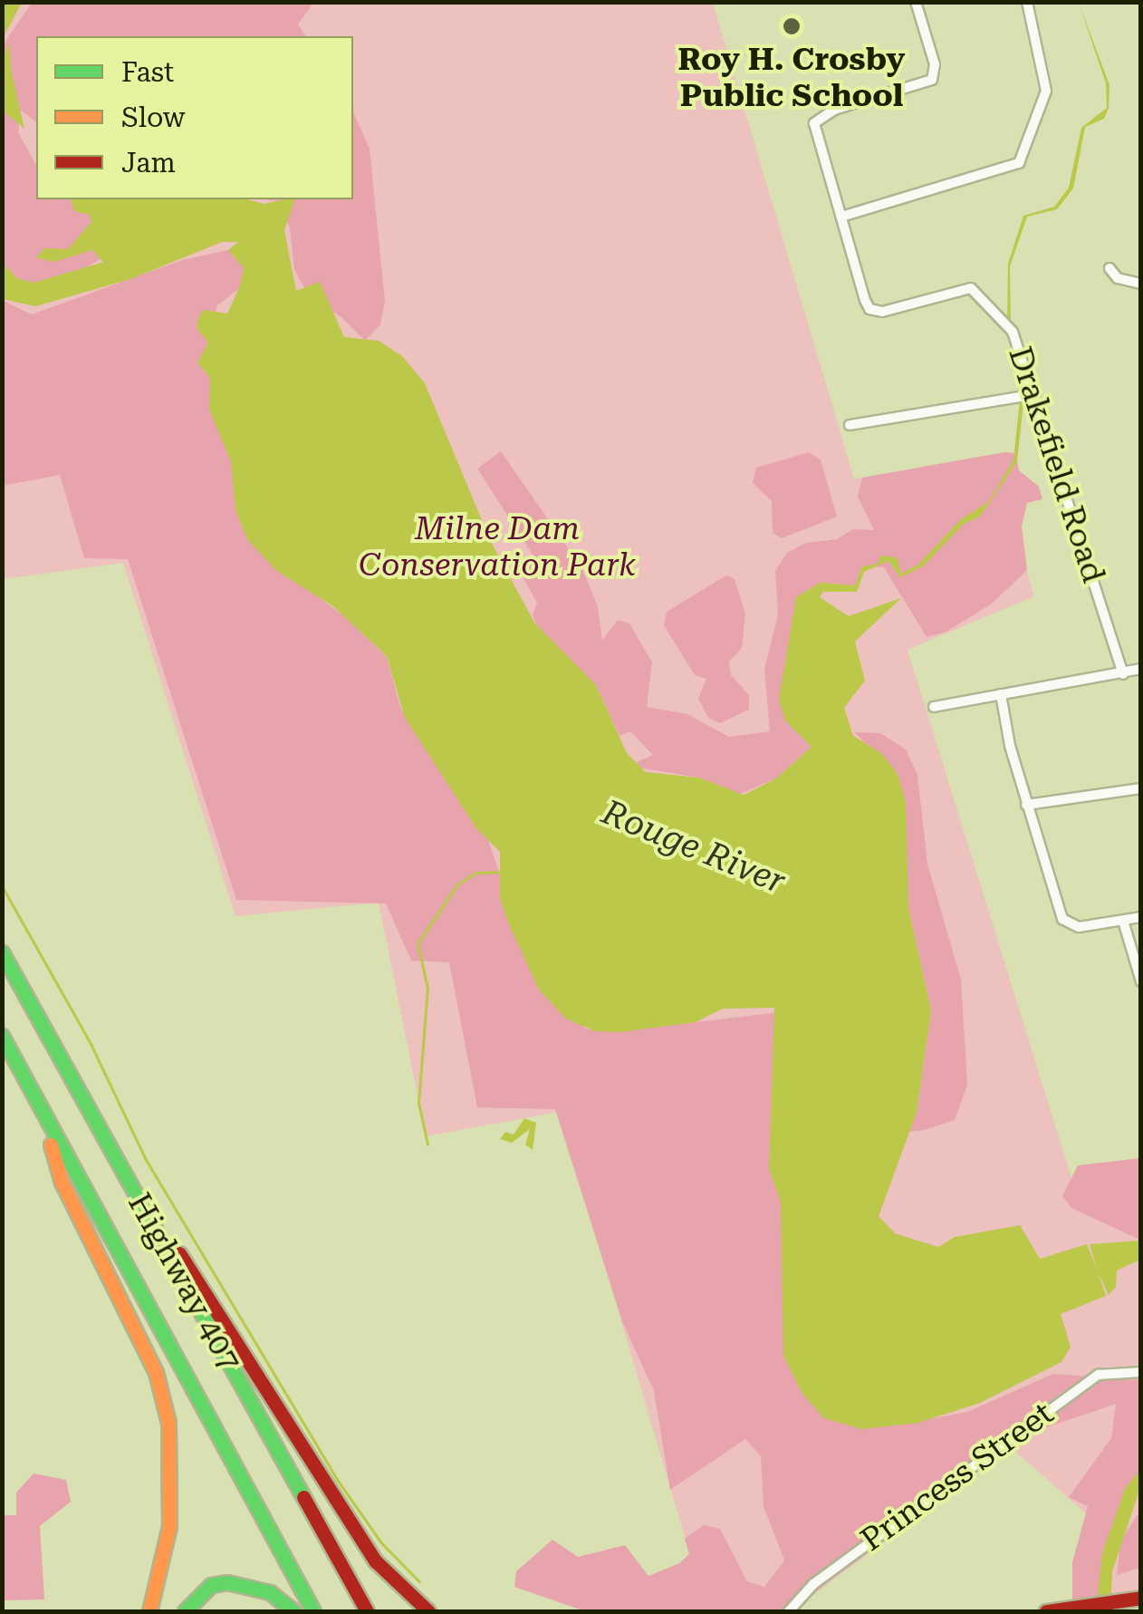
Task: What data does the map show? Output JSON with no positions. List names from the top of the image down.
{
  "streets": {
    "main road": ["Highway 407"],
    "street": ["Drakefield Road", "Princess Street"]
  },
  "water": ["Rouge River"],
  "parks": ["Milne Dam Conservation Park"],
  "places": ["Roy H. Crosby Public School"],
  "legend": ["Fast", "Slow", "Jam"]
}
